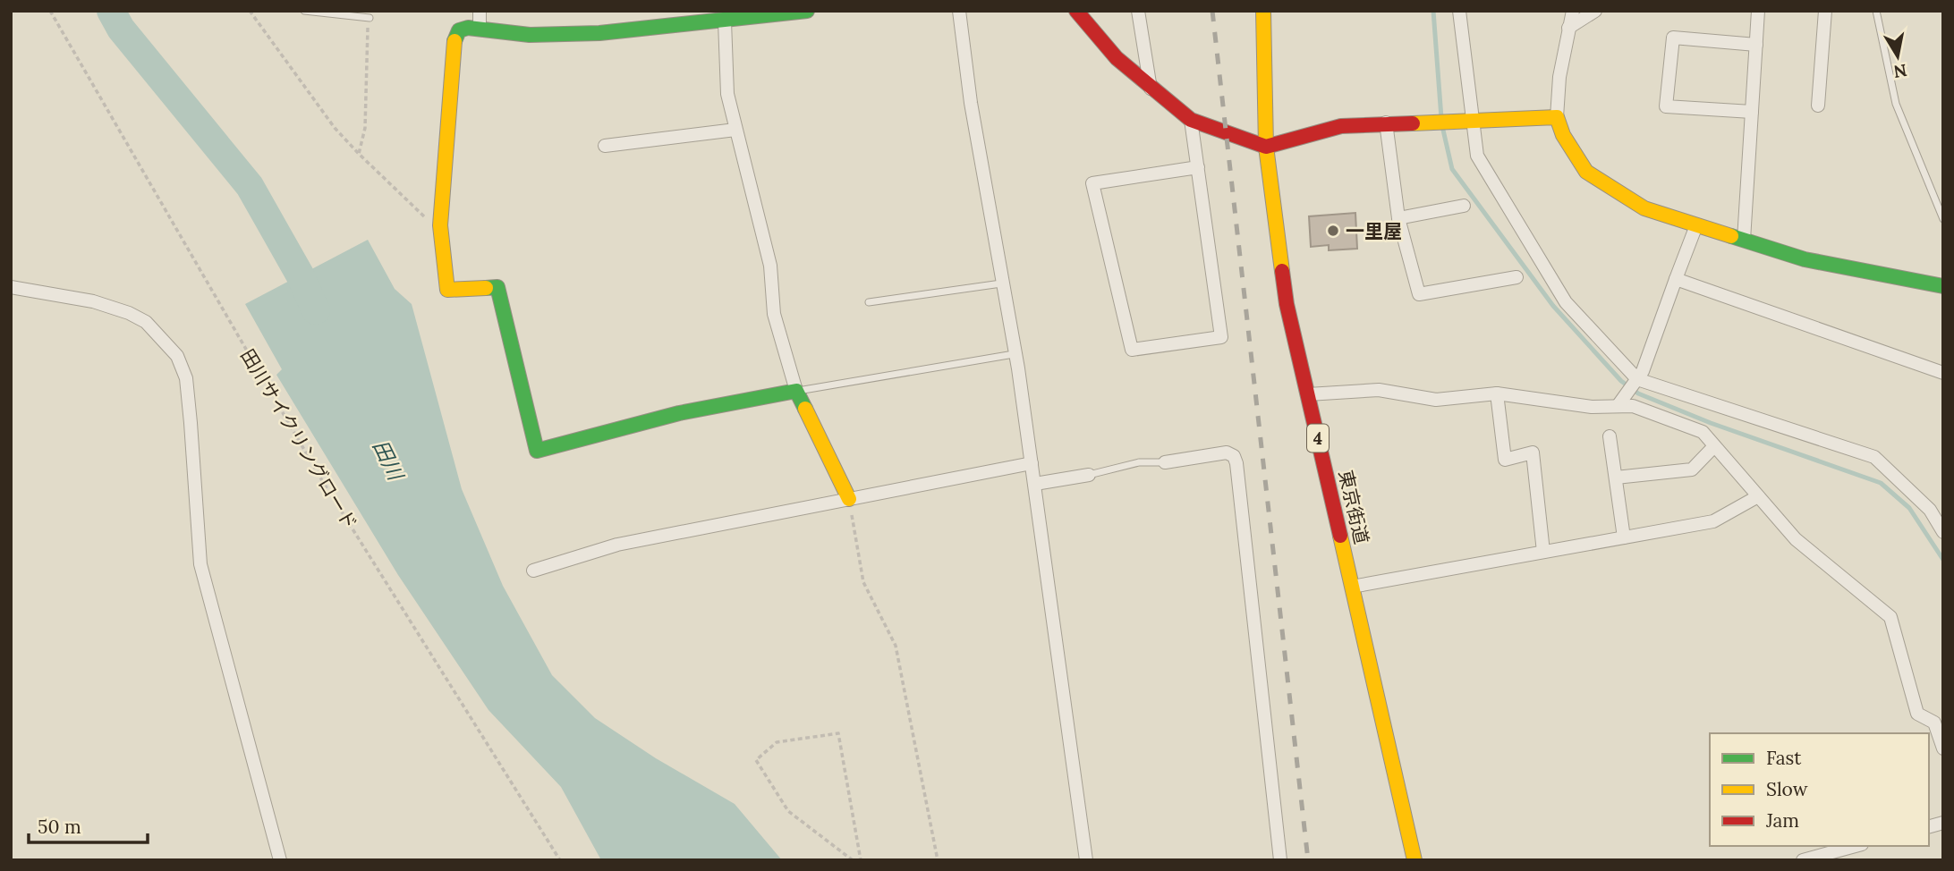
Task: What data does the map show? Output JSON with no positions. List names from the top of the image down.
{
  "streets": {
    "main road": ["4", "東京街道"],
    "path": ["田川サイクリングロード"]
  },
  "water": ["田川"],
  "places": ["一里屋"],
  "legend": ["Fast", "Slow", "Jam"],
  "scale_bar": "50 m",
  "north": "bottom"
}
